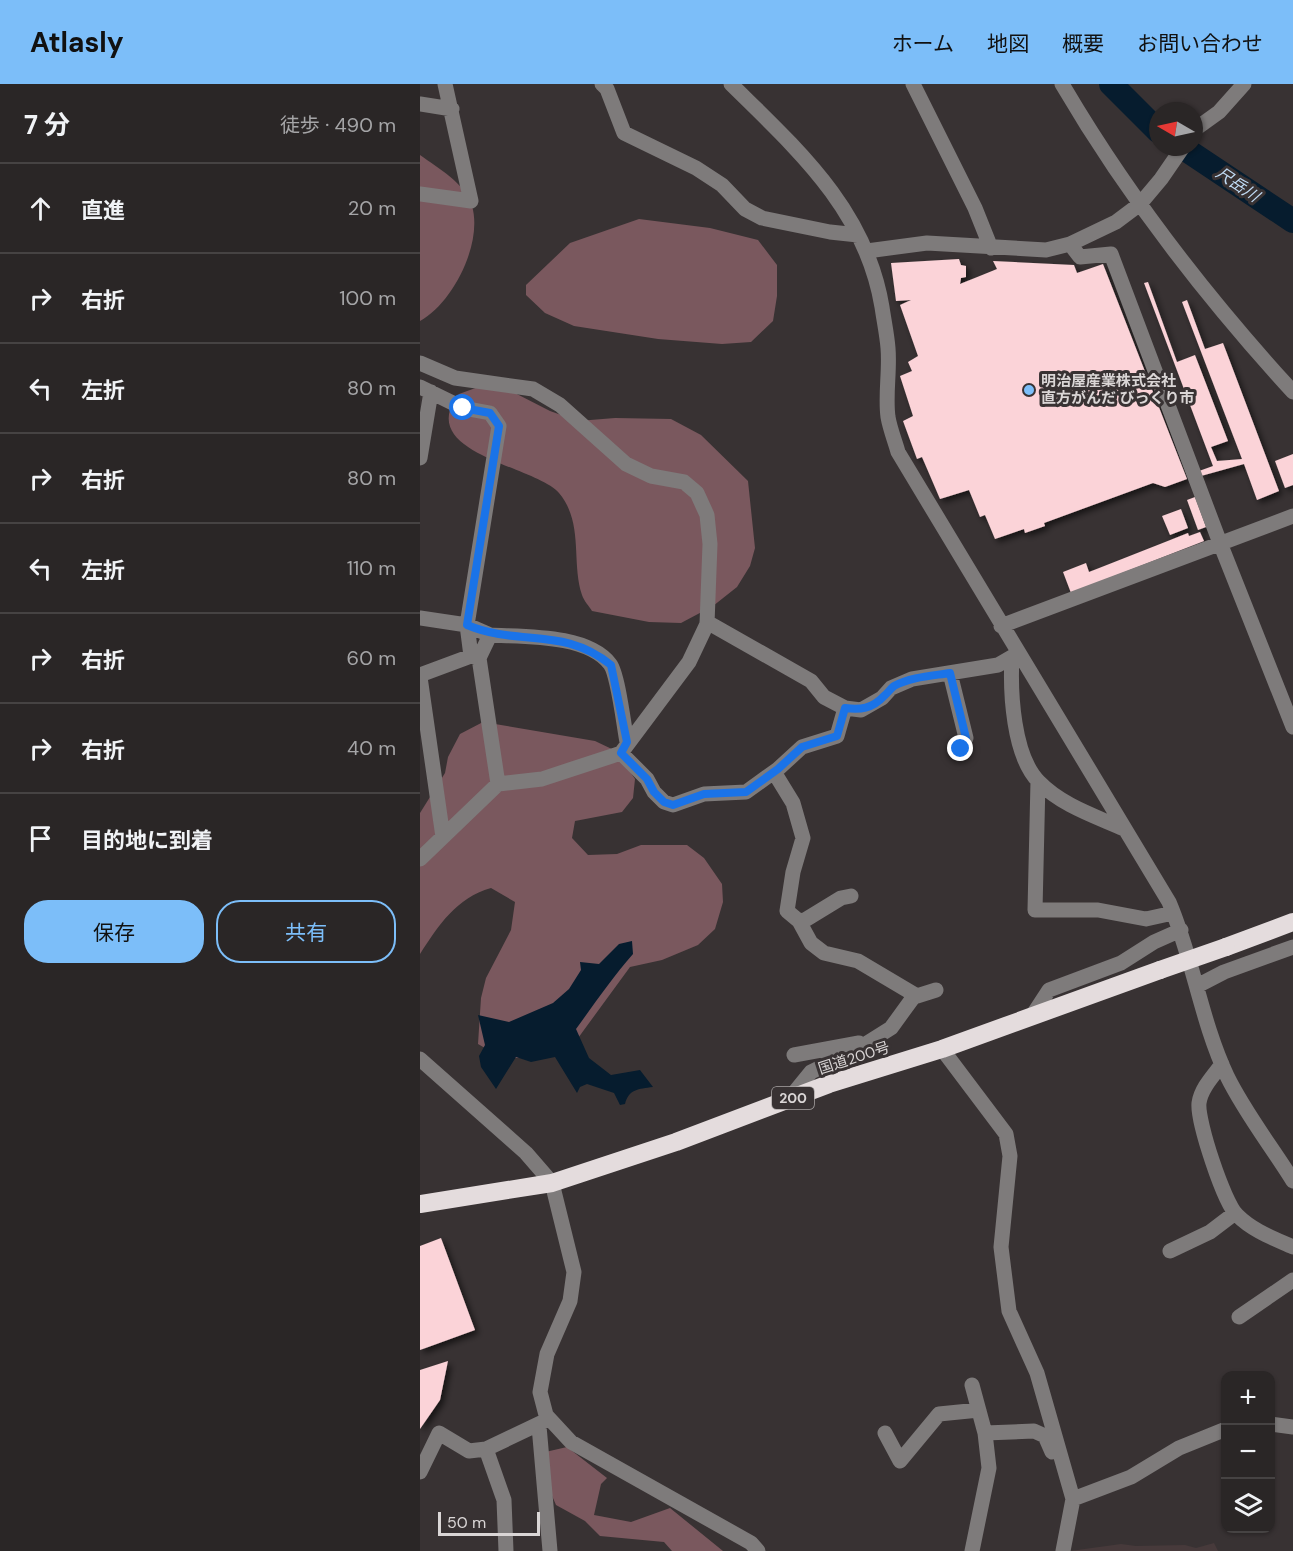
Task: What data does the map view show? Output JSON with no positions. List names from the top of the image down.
{
  "streets": {
    "highway": ["国道200号", "200"]
  },
  "water": ["尺岳川"],
  "places": ["明治屋産業株式会社 直方がんだ びっくり市"],
  "scale_bar": "50 m",
  "north": "left",
  "page": {
    "header": "Atlasly",
    "nav": [
      "ホーム",
      "地図",
      "概要",
      "お問い合わせ"
    ],
    "heading": ["7 分", "徒歩 · 490 m"],
    "list": [
      ["直進", "20 m"],
      ["右折", "100 m"],
      ["左折", "80 m"],
      ["右折", "80 m"],
      ["左折", "110 m"],
      ["右折", "60 m"],
      ["右折", "40 m"],
      "目的地に到着"
    ],
    "buttons": ["保存", "共有"],
    "map_buttons": ["+", "−"],
    "scale": "50 m"
  }
}
